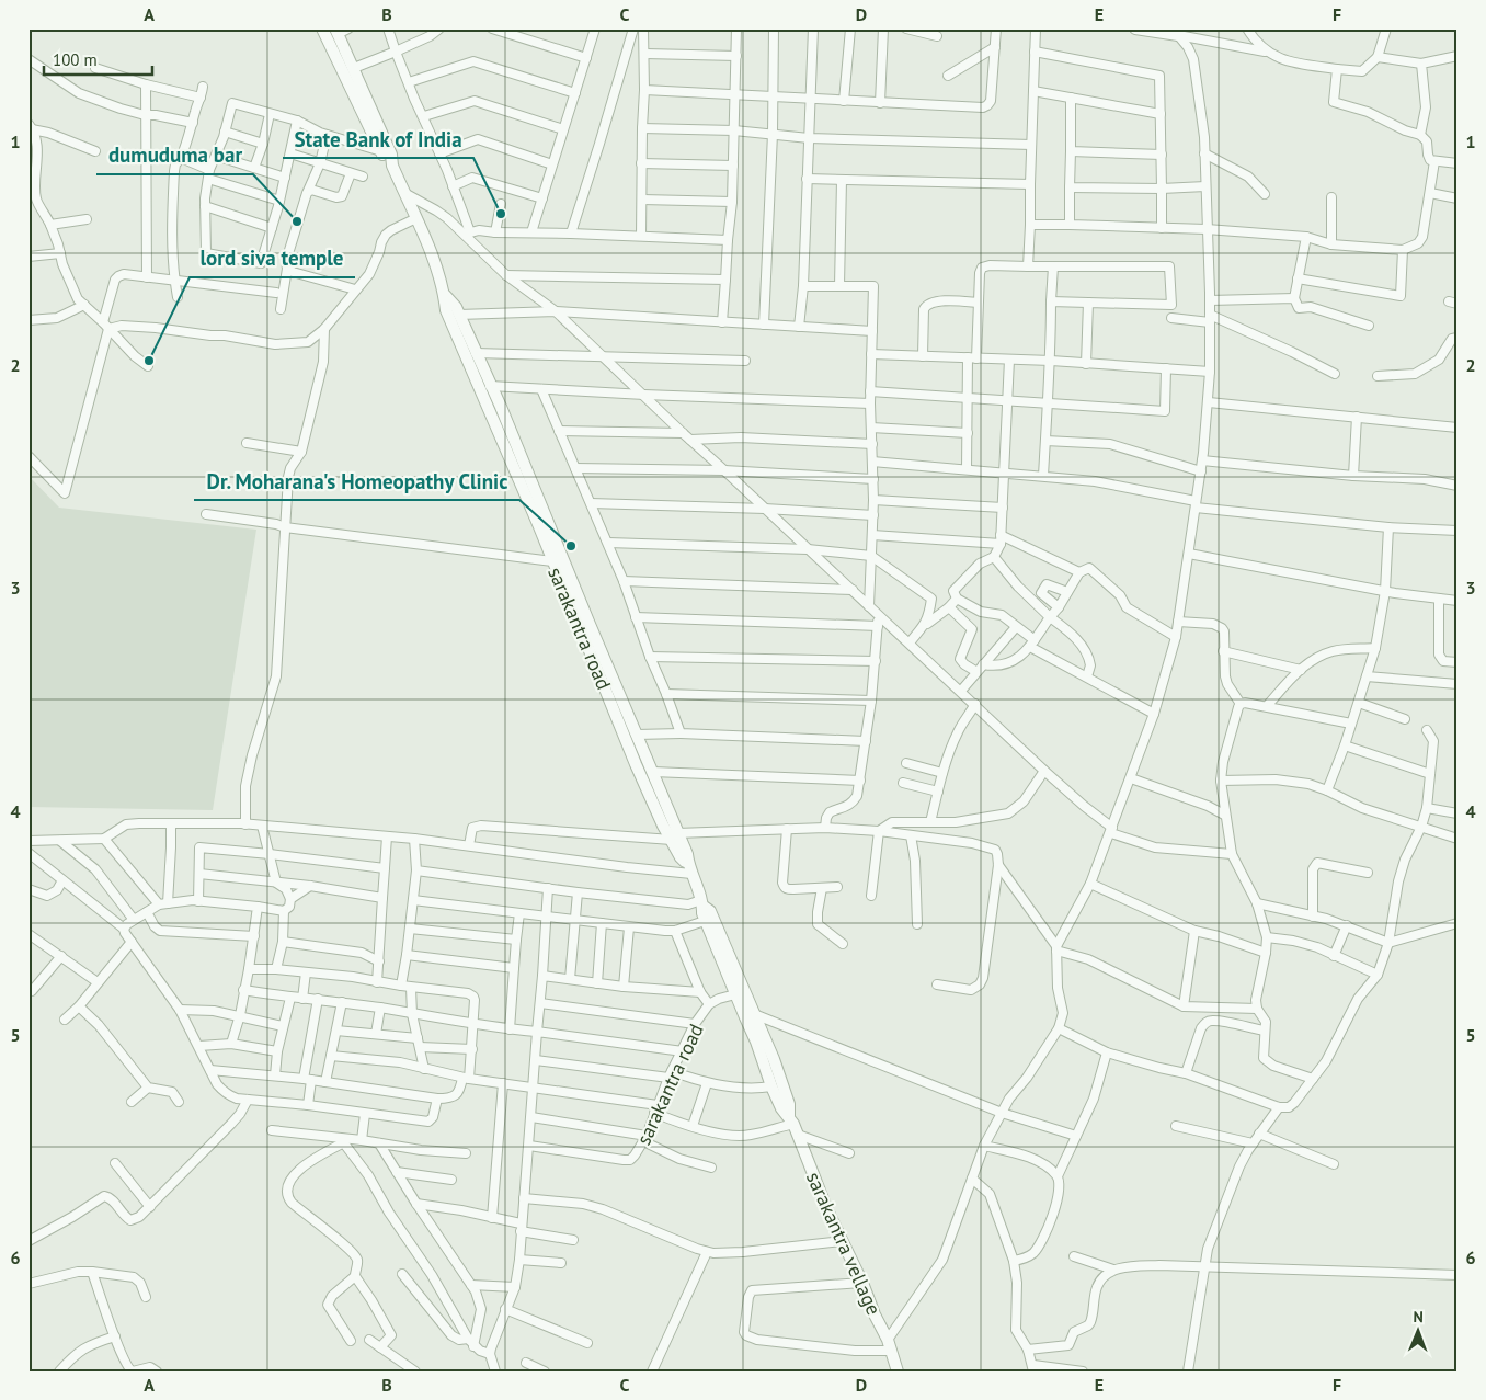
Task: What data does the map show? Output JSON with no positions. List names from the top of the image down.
{
  "streets": {
    "street": ["sarakantra road", "sarakantra vellage"]
  },
  "crossings": [
    ["sarakantra road", "sarakantra vellage"]
  ],
  "places": [
    "State Bank of India",
    "dumuduma bar",
    "lord siva temple",
    "Dr. Moharana's Homeopathy Clinic"
  ],
  "scale_bar": "100 m",
  "north": "top",
  "grid": {
    "columns": [
      "A",
      "B",
      "C",
      "D",
      "E",
      "F"
    ],
    "rows": [
      "1",
      "2",
      "3",
      "4",
      "5",
      "6"
    ]
  }
}
